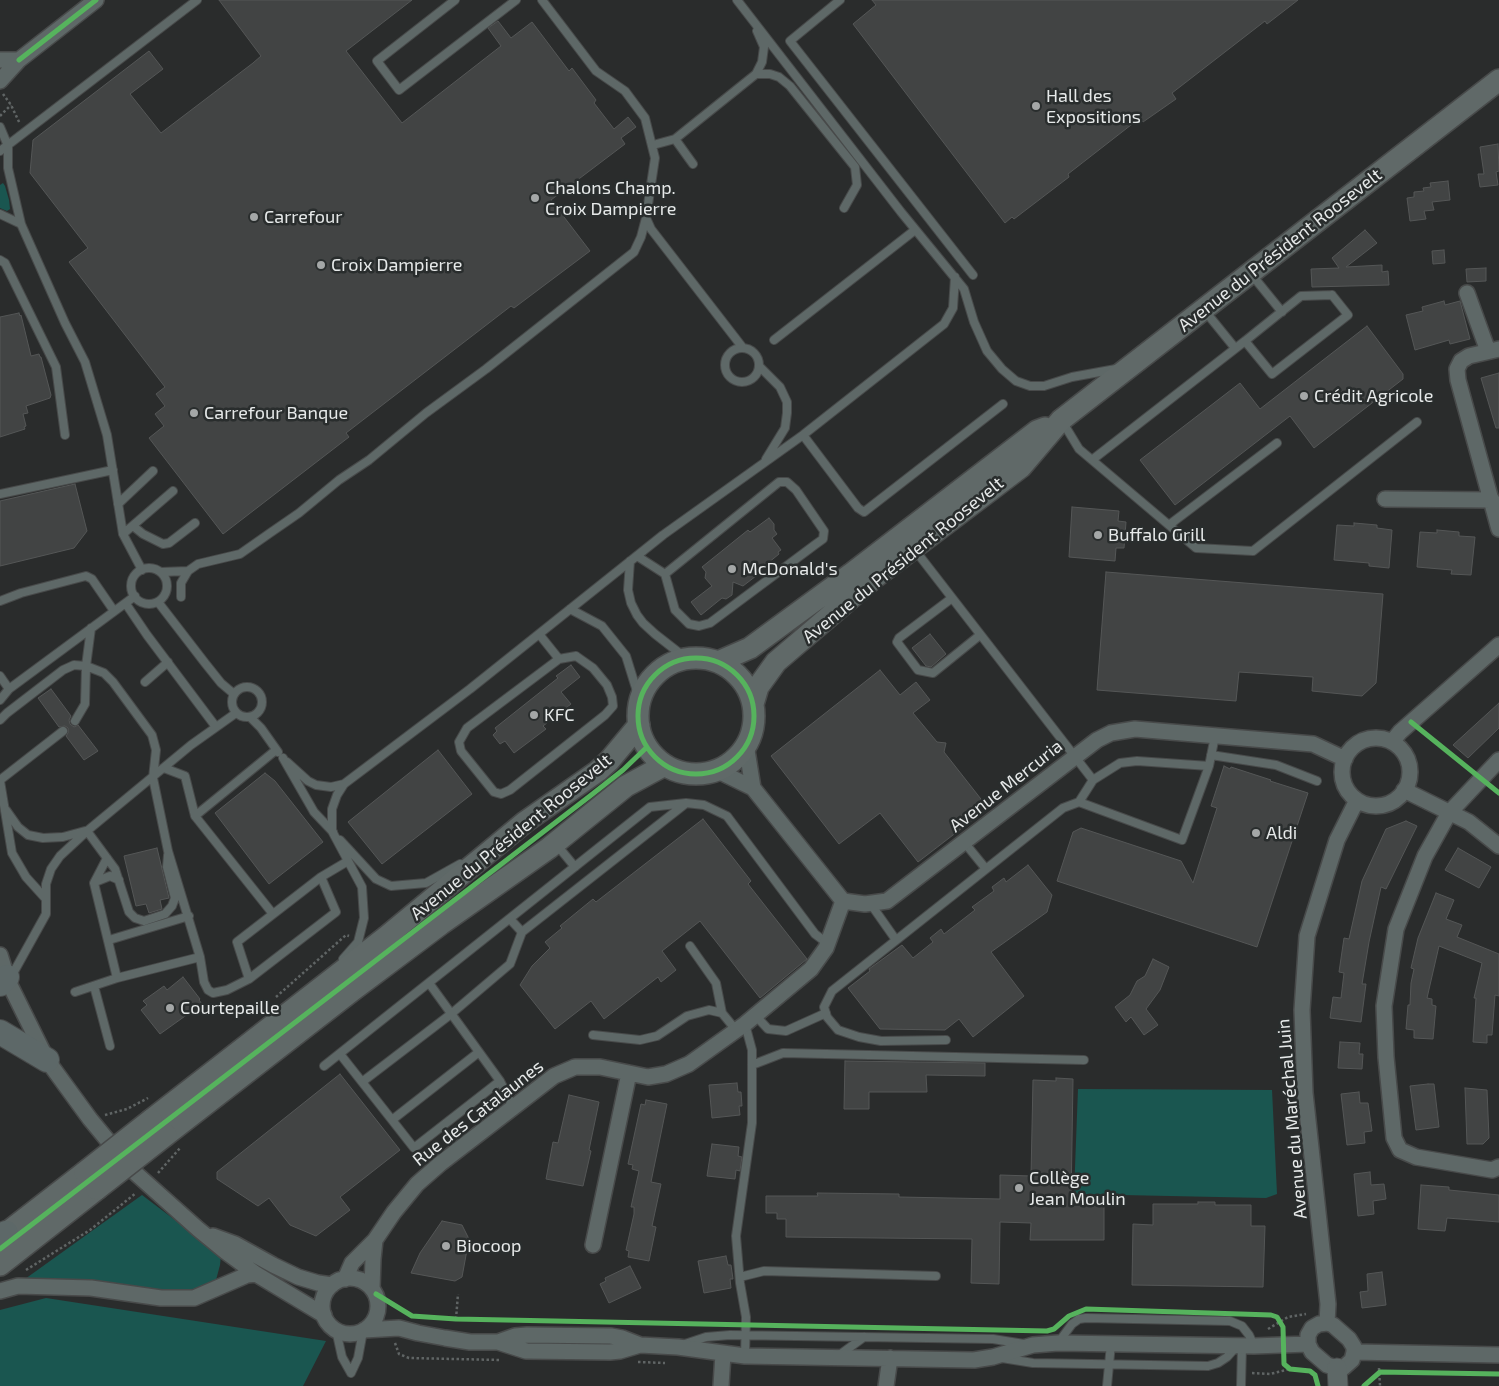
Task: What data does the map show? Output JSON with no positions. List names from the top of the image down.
{
  "streets": {
    "main road": ["Avenue du Président Roosevelt"],
    "street": ["Avenue Mercuria", "Rue des Catalaunes", "Avenue du Maréchal Juin"]
  },
  "crossings": [
    ["Avenue Mercuria", "Rue des Catalaunes"],
    ["Avenue Mercuria", "Avenue du Maréchal Juin"]
  ],
  "places": [
    "Hall des Expositions",
    "Chalons Champ. Croix Dampierre",
    "Carrefour",
    "Croix Dampierre",
    "Crédit Agricole",
    "Carrefour Banque",
    "Buffalo Grill",
    "McDonald's",
    "KFC",
    "Aldi",
    "Courtepaille",
    "Collège Jean Moulin",
    "Biocoop"
  ]
}
